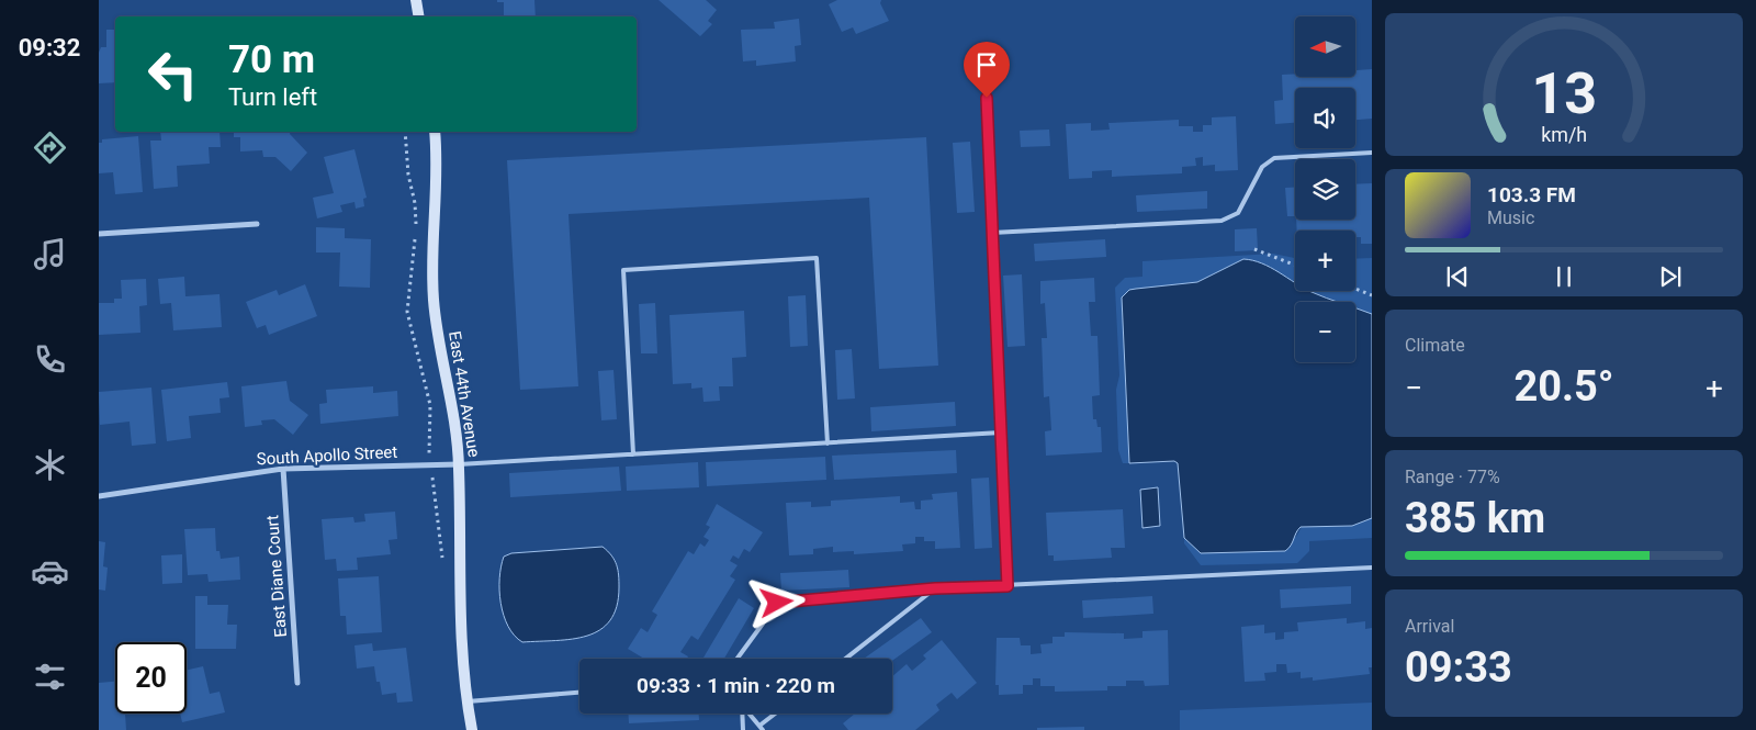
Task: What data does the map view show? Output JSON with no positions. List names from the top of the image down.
{
  "streets": {
    "street": ["East 44th Avenue", "South Apollo Street", "East Diane Court"]
  },
  "crossings": [
    ["East 44th Avenue", "South Apollo Street"],
    ["South Apollo Street", "East Diane Court"]
  ],
  "north": "left",
  "page": {
    "tabs": "09:32",
    "map_buttons": ["+", "−"],
    "turn": ["70 m", "Turn left"],
    "song": ["103.3 FM", "Music"],
    "tile": [
      "Climate",
      ["Range · 77%", "385 km"],
      ["Arrival", "09:33"]
    ],
    "heat": ["−", "20.5°", "+"],
    "limit": "20",
    "trip": "09:33 · 1 min · 220 m",
    "gauge": ["13", "km/h"]
  }
}
